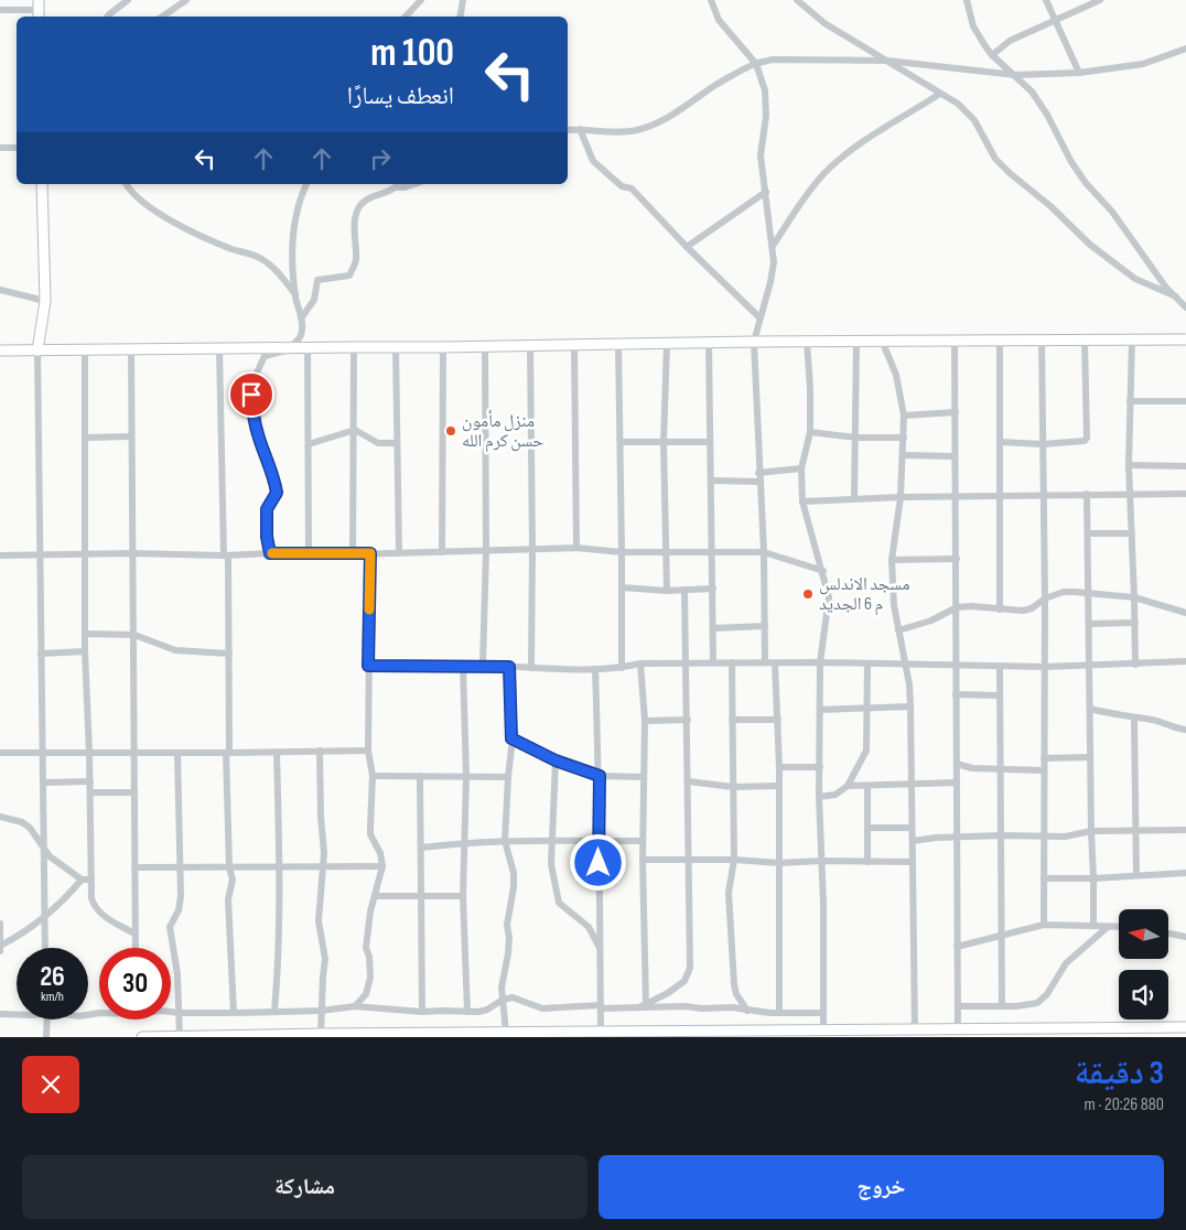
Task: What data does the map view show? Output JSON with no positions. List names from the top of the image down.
{
  "places": ["منزل مأمون حسن كرم الله", "مسجد الاندلس م 6 الجديد"],
  "north": "left",
  "page": {
    "turn": ["100 m", "انعطف يسارًا"],
    "speed": "26 km/h",
    "limit": "30",
    "heading": ["3 دقيقة", "880 m · 20:26"],
    "buttons": ["خروج", "مشاركة"]
  }
}
